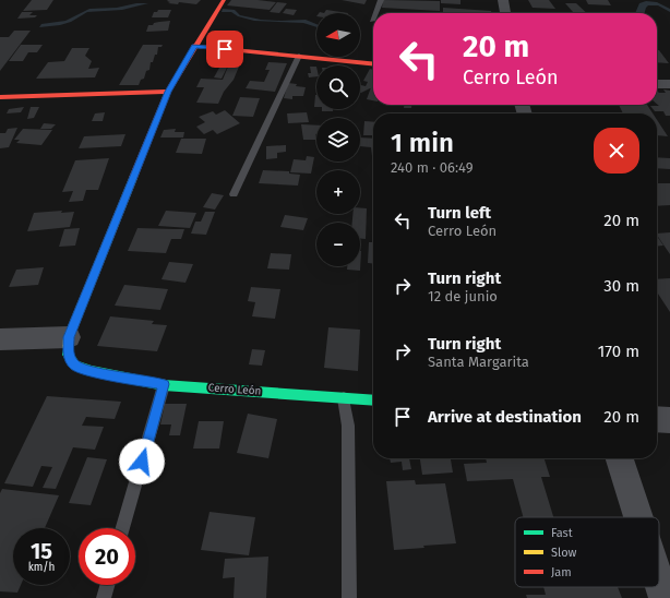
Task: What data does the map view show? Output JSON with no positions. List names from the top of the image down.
{
  "streets": {
    "street": ["Cerro León"]
  },
  "legend": ["Fast", "Slow", "Jam"],
  "north": "left",
  "page": {
    "map_buttons": ["+", "−"],
    "turn": ["20 m", "Cerro León"],
    "heading": ["1 min", "240 m · 06:49"],
    "list": [
      {
        "name": "Turn left",
        "note": "Cerro León",
        "value": "20 m"
      },
      {
        "name": "Turn right",
        "note": "12 de junio",
        "value": "30 m"
      },
      {
        "name": "Turn right",
        "note": "Santa Margarita",
        "value": "170 m"
      },
      {
        "name": "Arrive at destination",
        "value": "20 m"
      }
    ],
    "speed": "15 km/h",
    "limit": "20"
  }
}
